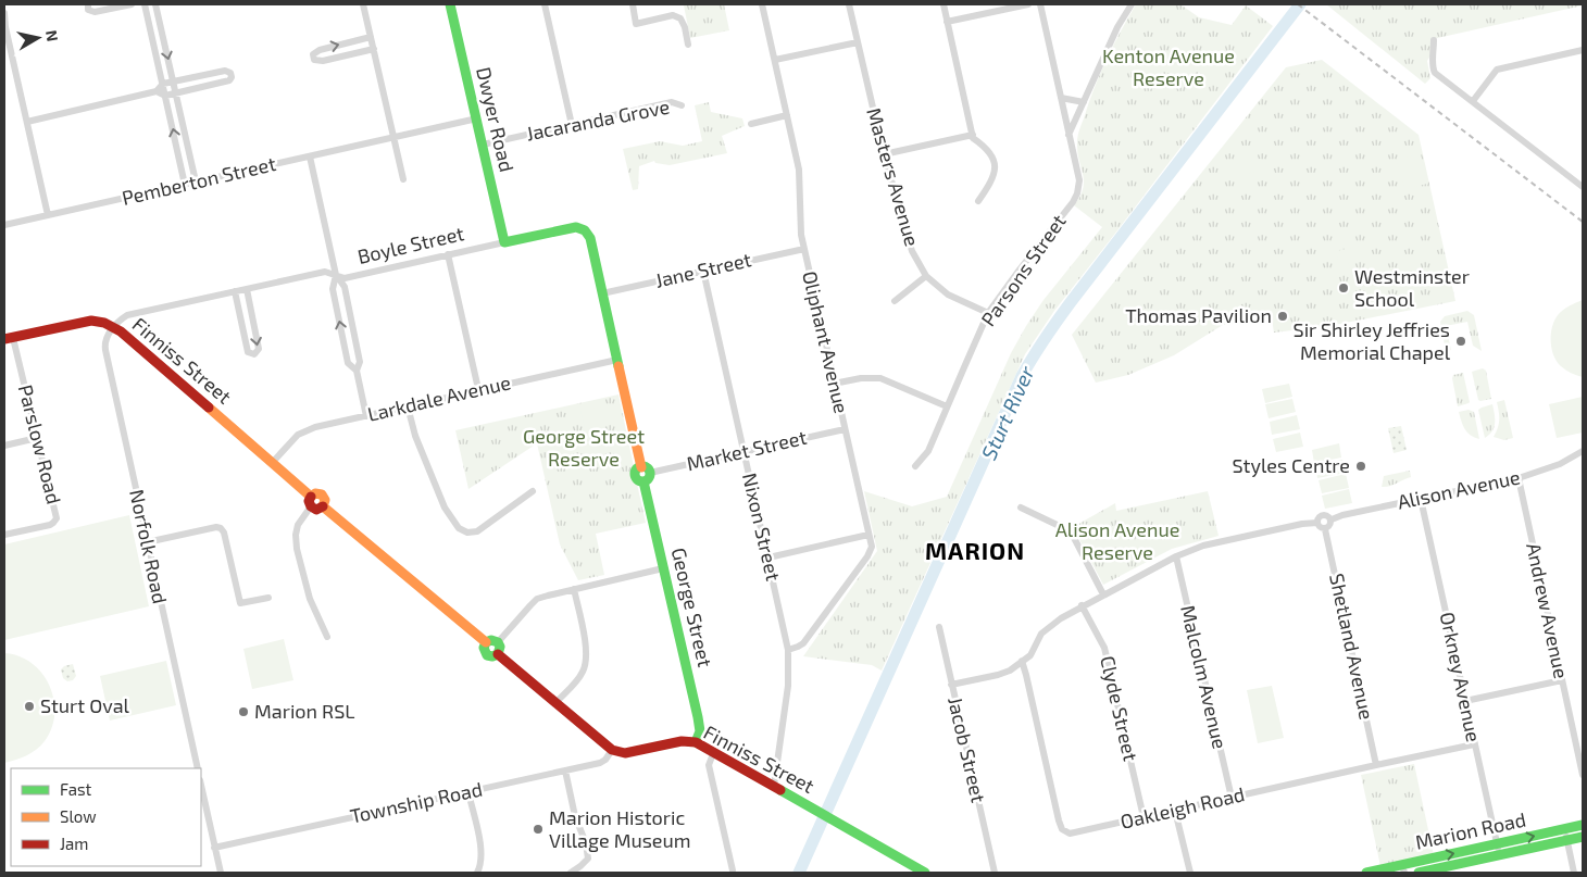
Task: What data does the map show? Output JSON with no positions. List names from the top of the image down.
{
  "streets": {
    "street": [
      "Dwyer Road",
      "Jacaranda Grove",
      "Masters Avenue",
      "Pemberton Street",
      "Boyle Street",
      "Jane Street",
      "Parsons Street",
      "Oliphant Avenue",
      "Finniss Street",
      "Larkdale Avenue",
      "Parslow Road",
      "Market Street",
      "Alison Avenue",
      "Nixon Street",
      "Norfolk Road",
      "George Street",
      "Andrew Avenue",
      "Shetland Avenue",
      "Malcolm Avenue",
      "Orkney Avenue",
      "Clyde Street",
      "Jacob Street",
      "Township Road",
      "Oakleigh Road",
      "Marion Road"
    ]
  },
  "crossings": [
    ["Dwyer Road", "Jacaranda Grove"],
    ["Dwyer Road", "Pemberton Street"],
    ["Dwyer Road", "Boyle Street"],
    ["Masters Avenue", "Parsons Street"],
    ["Boyle Street", "Finniss Street"],
    ["Boyle Street", "Norfolk Road"],
    ["Boyle Street", "George Street"],
    ["Jane Street", "Oliphant Avenue"],
    ["Jane Street", "Nixon Street"],
    ["Jane Street", "George Street"],
    ["Oliphant Avenue", "Market Street"],
    ["Oliphant Avenue", "Nixon Street"],
    ["Finniss Street", "Larkdale Avenue"],
    ["Finniss Street", "Parslow Road"],
    ["Finniss Street", "Nixon Street"],
    ["Finniss Street", "Norfolk Road"],
    ["Finniss Street", "George Street"],
    ["Finniss Street", "Township Road"],
    ["Larkdale Avenue", "George Street"],
    ["Market Street", "Nixon Street"],
    ["Market Street", "George Street"],
    ["Alison Avenue", "Andrew Avenue"],
    ["Alison Avenue", "Shetland Avenue"],
    ["Alison Avenue", "Orkney Avenue"],
    ["Shetland Avenue", "Oakleigh Road"],
    ["Malcolm Avenue", "Oakleigh Road"],
    ["Orkney Avenue", "Oakleigh Road"],
    ["Orkney Avenue", "Marion Road"],
    ["Clyde Street", "Oakleigh Road"]
  ],
  "districts": ["MARION"],
  "water": ["Sturt River"],
  "parks": ["Kenton Avenue Reserve", "George Street Reserve", "Alison Avenue Reserve"],
  "places": [
    "Westminster School",
    "Thomas Pavilion",
    "Sir Shirley Jeffries Memorial Chapel",
    "Styles Centre",
    "Sturt Oval",
    "Marion RSL",
    "Marion Historic Village Museum"
  ],
  "legend": ["Fast", "Slow", "Jam"],
  "north": "right"
}
